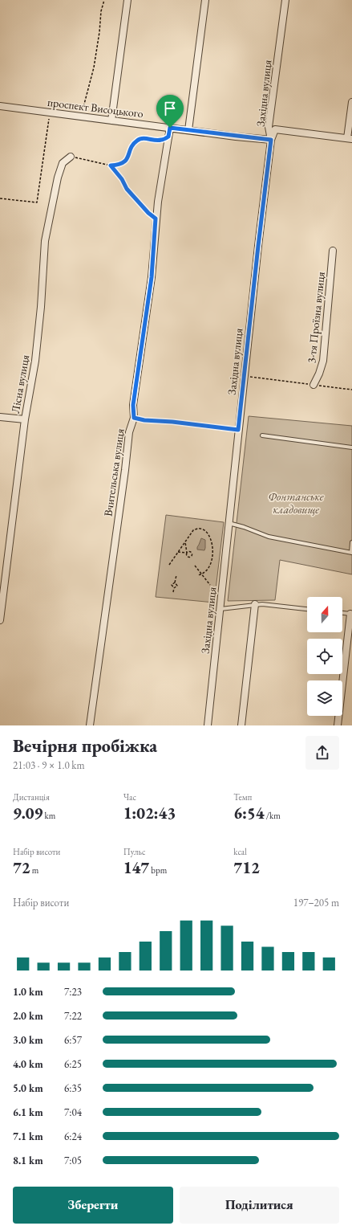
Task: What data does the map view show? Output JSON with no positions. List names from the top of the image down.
{
  "streets": {
    "street": [
      "Західна вулиця",
      "проспект Висоцького",
      "3-тя Проїзна вулиця",
      "Лісна вулиця",
      "Вчительська вулиця"
    ]
  },
  "crossings": [
    ["Західна вулиця", "проспект Висоцького"],
    ["проспект Висоцького", "Вчительська вулиця"]
  ],
  "parks": ["Фонтанське кладовище"],
  "north": "top",
  "page": {
    "heading": ["Вечірня пробіжка", "21:03 · 9 × 1.0 km"],
    "stats": [
      ["Дистанція", "9.09 km"],
      ["Час", "1:02:43"],
      ["Темп", "6:54 /km"],
      ["Набір висоти", "72 m"],
      ["Пульс", "147 bpm"],
      ["kcal", "712"]
    ],
    "chart": ["Набір висоти", "197–205 m"],
    "list": [
      {
        "name": "1.0 km",
        "note": "7:23"
      },
      {
        "name": "2.0 km",
        "note": "7:22"
      },
      {
        "name": "3.0 km",
        "note": "6:57"
      },
      {
        "name": "4.0 km",
        "note": "6:25"
      },
      {
        "name": "5.0 km",
        "note": "6:35"
      },
      {
        "name": "6.1 km",
        "note": "7:04"
      },
      {
        "name": "7.1 km",
        "note": "6:24"
      },
      {
        "name": "8.1 km",
        "note": "7:05"
      }
    ],
    "buttons": ["Зберегти", "Поділитися"]
  }
}
